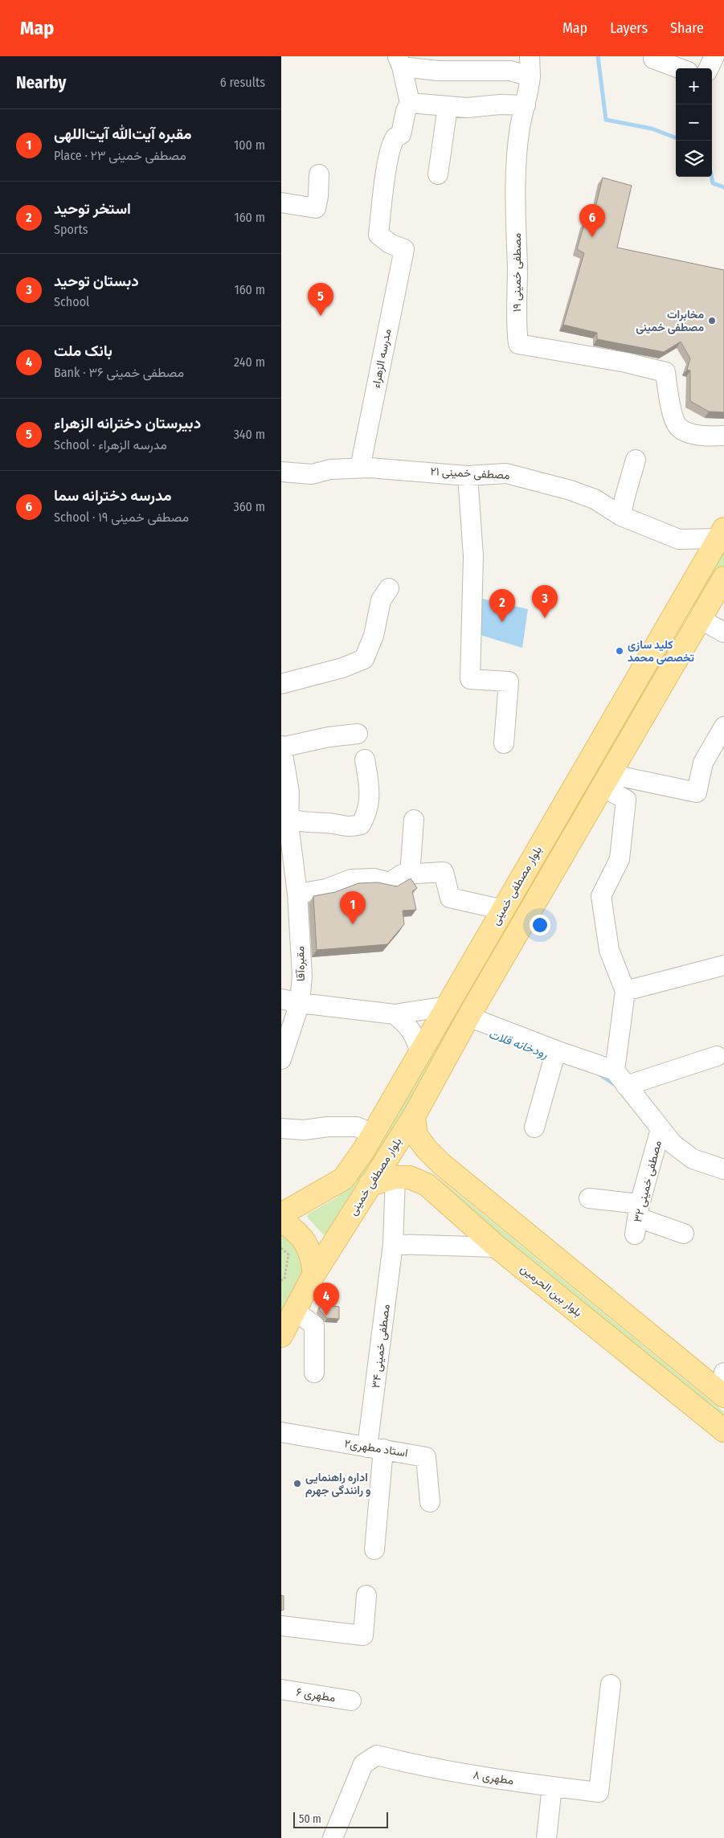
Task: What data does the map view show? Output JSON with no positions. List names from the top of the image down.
{
  "streets": {
    "main road": ["بلوار مصطفی خمینی", "بلوار بین الحرمین"],
    "street": [
      "مصطفی خمینی ۱۹",
      "مدرسه الزهراء",
      "مصطفی خمینی ۲۱",
      "مقبره‌آقا",
      "مصطفی خمینی ۳۲",
      "مصطفی خمینی ۳۴",
      "استاد مطهری۲",
      "مطهری ۶",
      "مطهری ۸"
    ]
  },
  "crossings": [
    ["مدرسه الزهراء", "مصطفی خمینی ۲۱"],
    ["مصطفی خمینی ۲۱", "بلوار مصطفی خمینی"],
    ["بلوار مصطفی خمینی", "بلوار بین الحرمین"],
    ["بلوار بین الحرمین", "مصطفی خمینی ۳۴"],
    ["مصطفی خمینی ۳۴", "استاد مطهری۲"]
  ],
  "water": ["رودخانه قلات"],
  "places": ["مخابرات مصطفی خمینی", "کلید سازی تخصصی محمد", "اداره راهنمایی و رانندگی جهرم"],
  "scale_bar": "50 m",
  "page": {
    "header": "Map",
    "nav": ["Map", "Layers", "Share"],
    "heading": ["Nearby", "6 results"],
    "map_buttons": ["+", "−"],
    "list": [
      {
        "mark": "1",
        "name": "مقبره آیت‌الله آیت‌اللهی",
        "note": "Place · مصطفی خمینی ۲۳",
        "value": "100 m"
      },
      {
        "mark": "2",
        "name": "استخر توحید",
        "note": "Sports",
        "value": "160 m"
      },
      {
        "mark": "3",
        "name": "دبستان توحید",
        "note": "School",
        "value": "160 m"
      },
      {
        "mark": "4",
        "name": "بانک ملت",
        "note": "Bank · مصطفی خمینی ۳۶",
        "value": "240 m"
      },
      {
        "mark": "5",
        "name": "دبیرستان دخترانه الزهراء",
        "note": "School · مدرسه الزهراء",
        "value": "340 m"
      },
      {
        "mark": "6",
        "name": "مدرسه دخترانه سما",
        "note": "School · مصطفی خمینی ۱۹",
        "value": "360 m"
      }
    ],
    "pins": [
      "6",
      "5",
      "3",
      "2",
      "1",
      "4"
    ],
    "scale": "50 m"
  }
}
